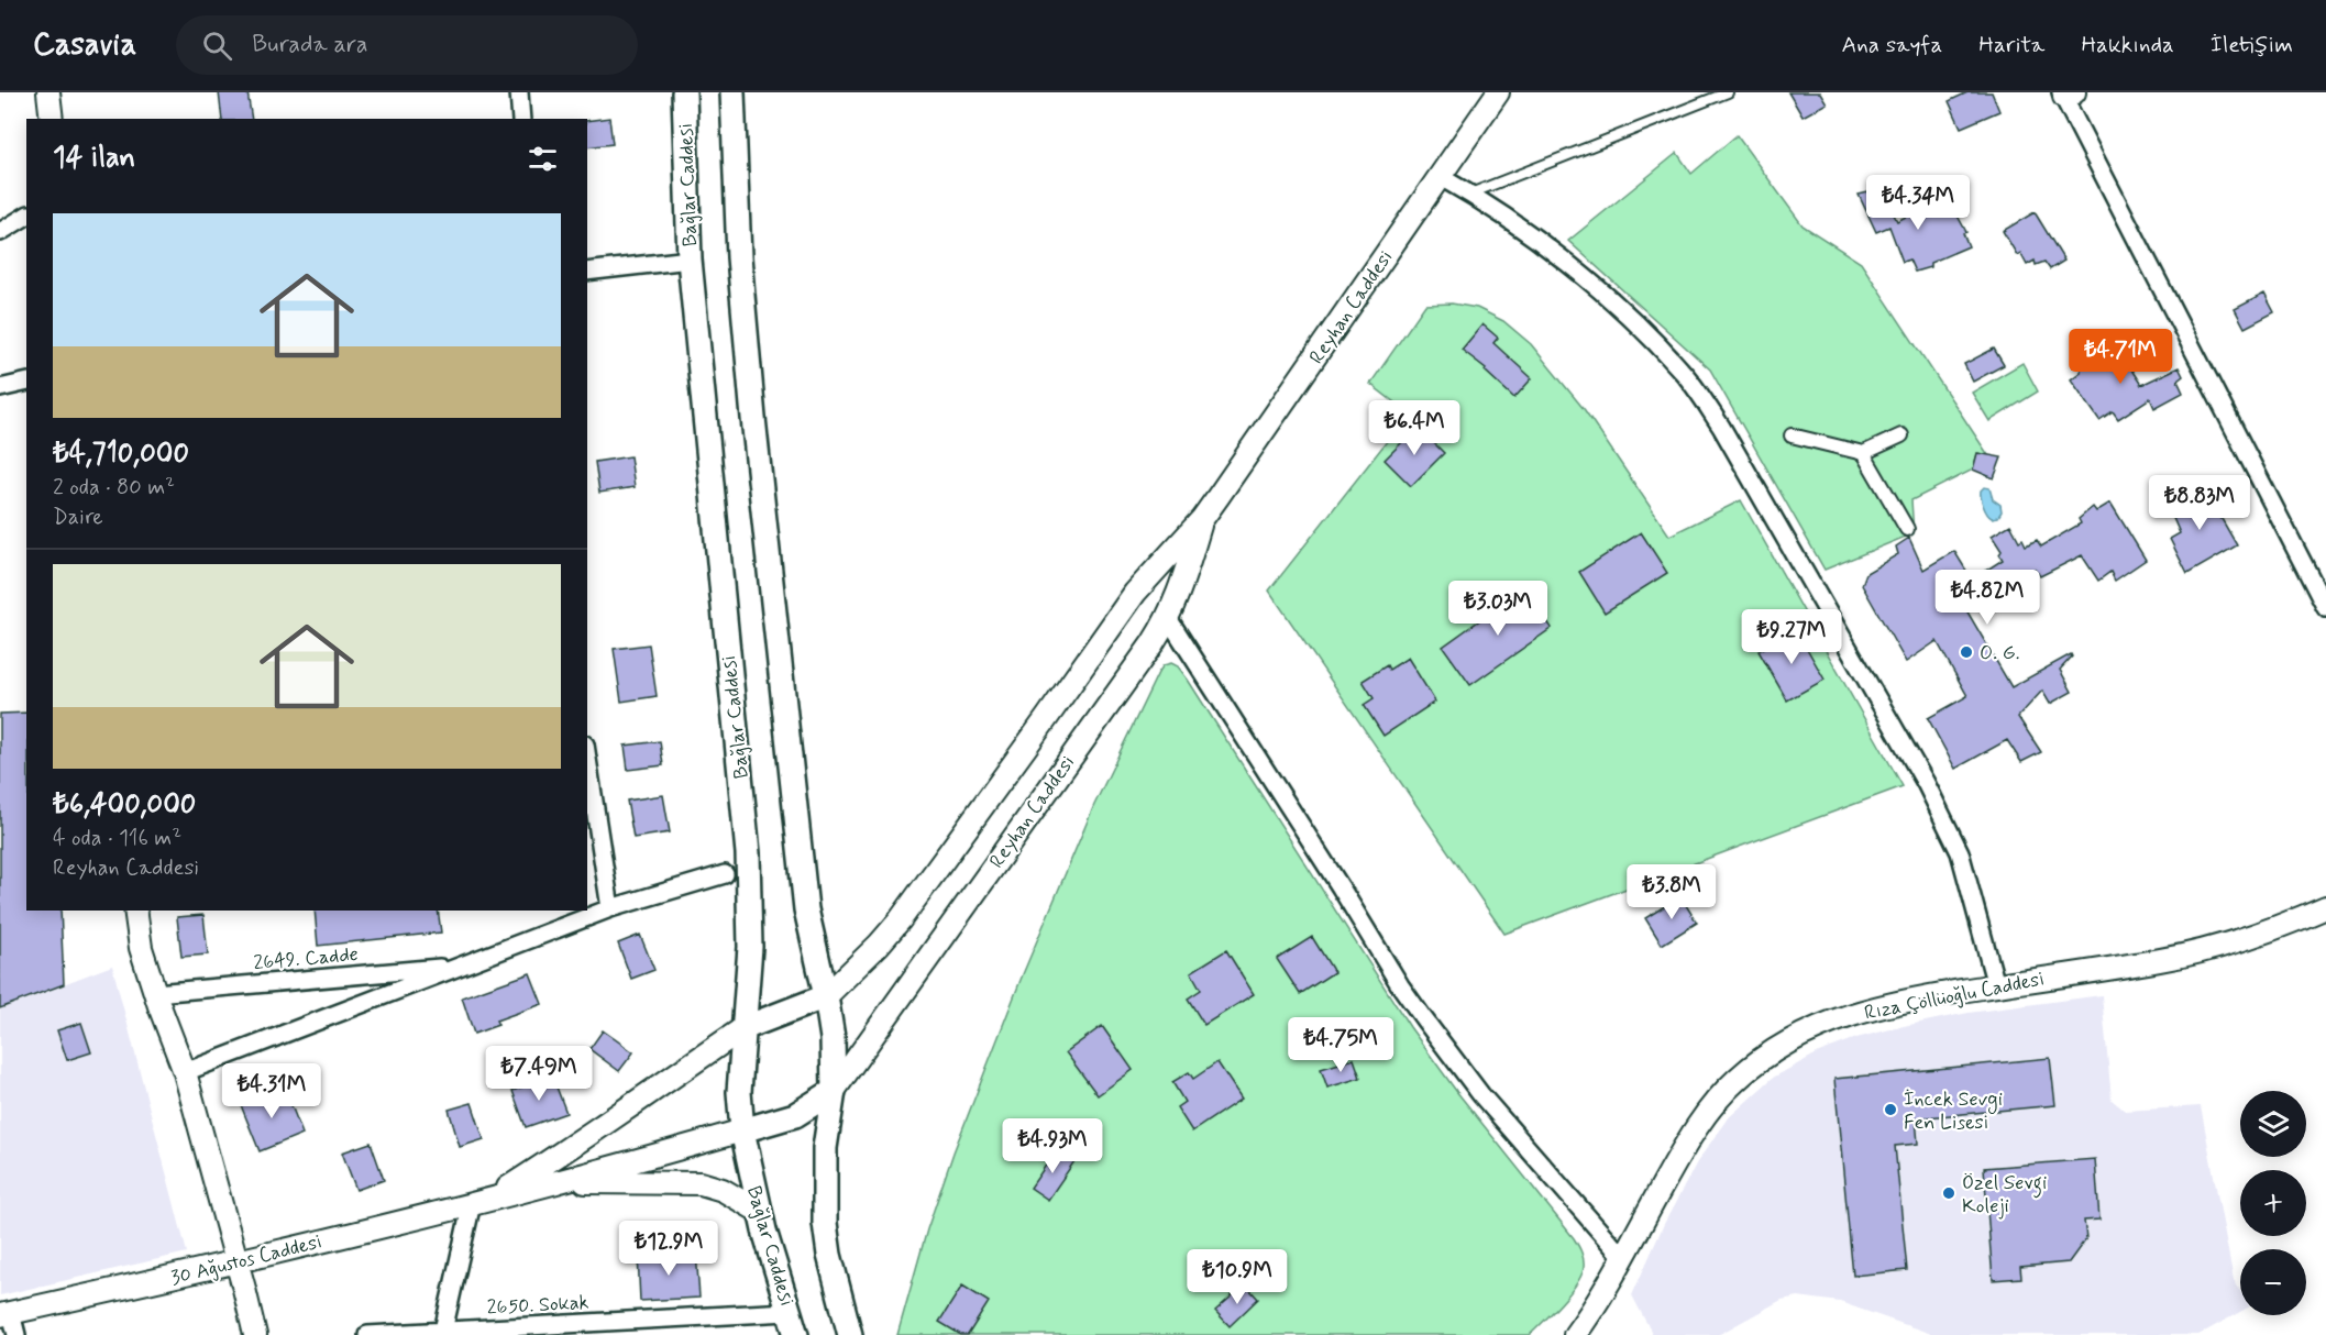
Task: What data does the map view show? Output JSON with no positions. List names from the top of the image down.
{
  "streets": {
    "main road": ["Bağlar Caddesi"],
    "street": [
      "Reyhan Caddesi",
      "2649. Cadde",
      "Rıza Çöllüoğlu Caddesi",
      "30 Ağustos Caddesi",
      "2650. Sokak"
    ]
  },
  "crossings": [
    ["Bağlar Caddesi", "30 Ağustos Caddesi"],
    ["Bağlar Caddesi", "2650. Sokak"]
  ],
  "places": ["O. G.", "İncek Sevgi Fen Lisesi", "Özel Sevgi Koleji"],
  "page": {
    "header": "Casavia",
    "search": "Burada ara",
    "nav": [
      "Ana sayfa",
      "Harita",
      "Hakkında",
      "İletişim"
    ],
    "heading": "14 ilan",
    "price": [
      "₺4.34M",
      "₺4.71M",
      "₺6.4M",
      "₺8.83M",
      "₺4.82M",
      "₺3.03M",
      "₺9.27M",
      "₺3.8M",
      "₺4.75M",
      "₺7.49M",
      "₺4.31M",
      "₺4.93M",
      "₺12.9M",
      "₺10.9M"
    ],
    "list": [
      {
        "name": "₺4,710,000",
        "note": "2 oda · 80 m² · Daire"
      },
      {
        "name": "₺6,400,000",
        "note": "4 oda · 116 m² · Reyhan Caddesi"
      }
    ],
    "map_buttons": ["+", "−"]
  }
}
